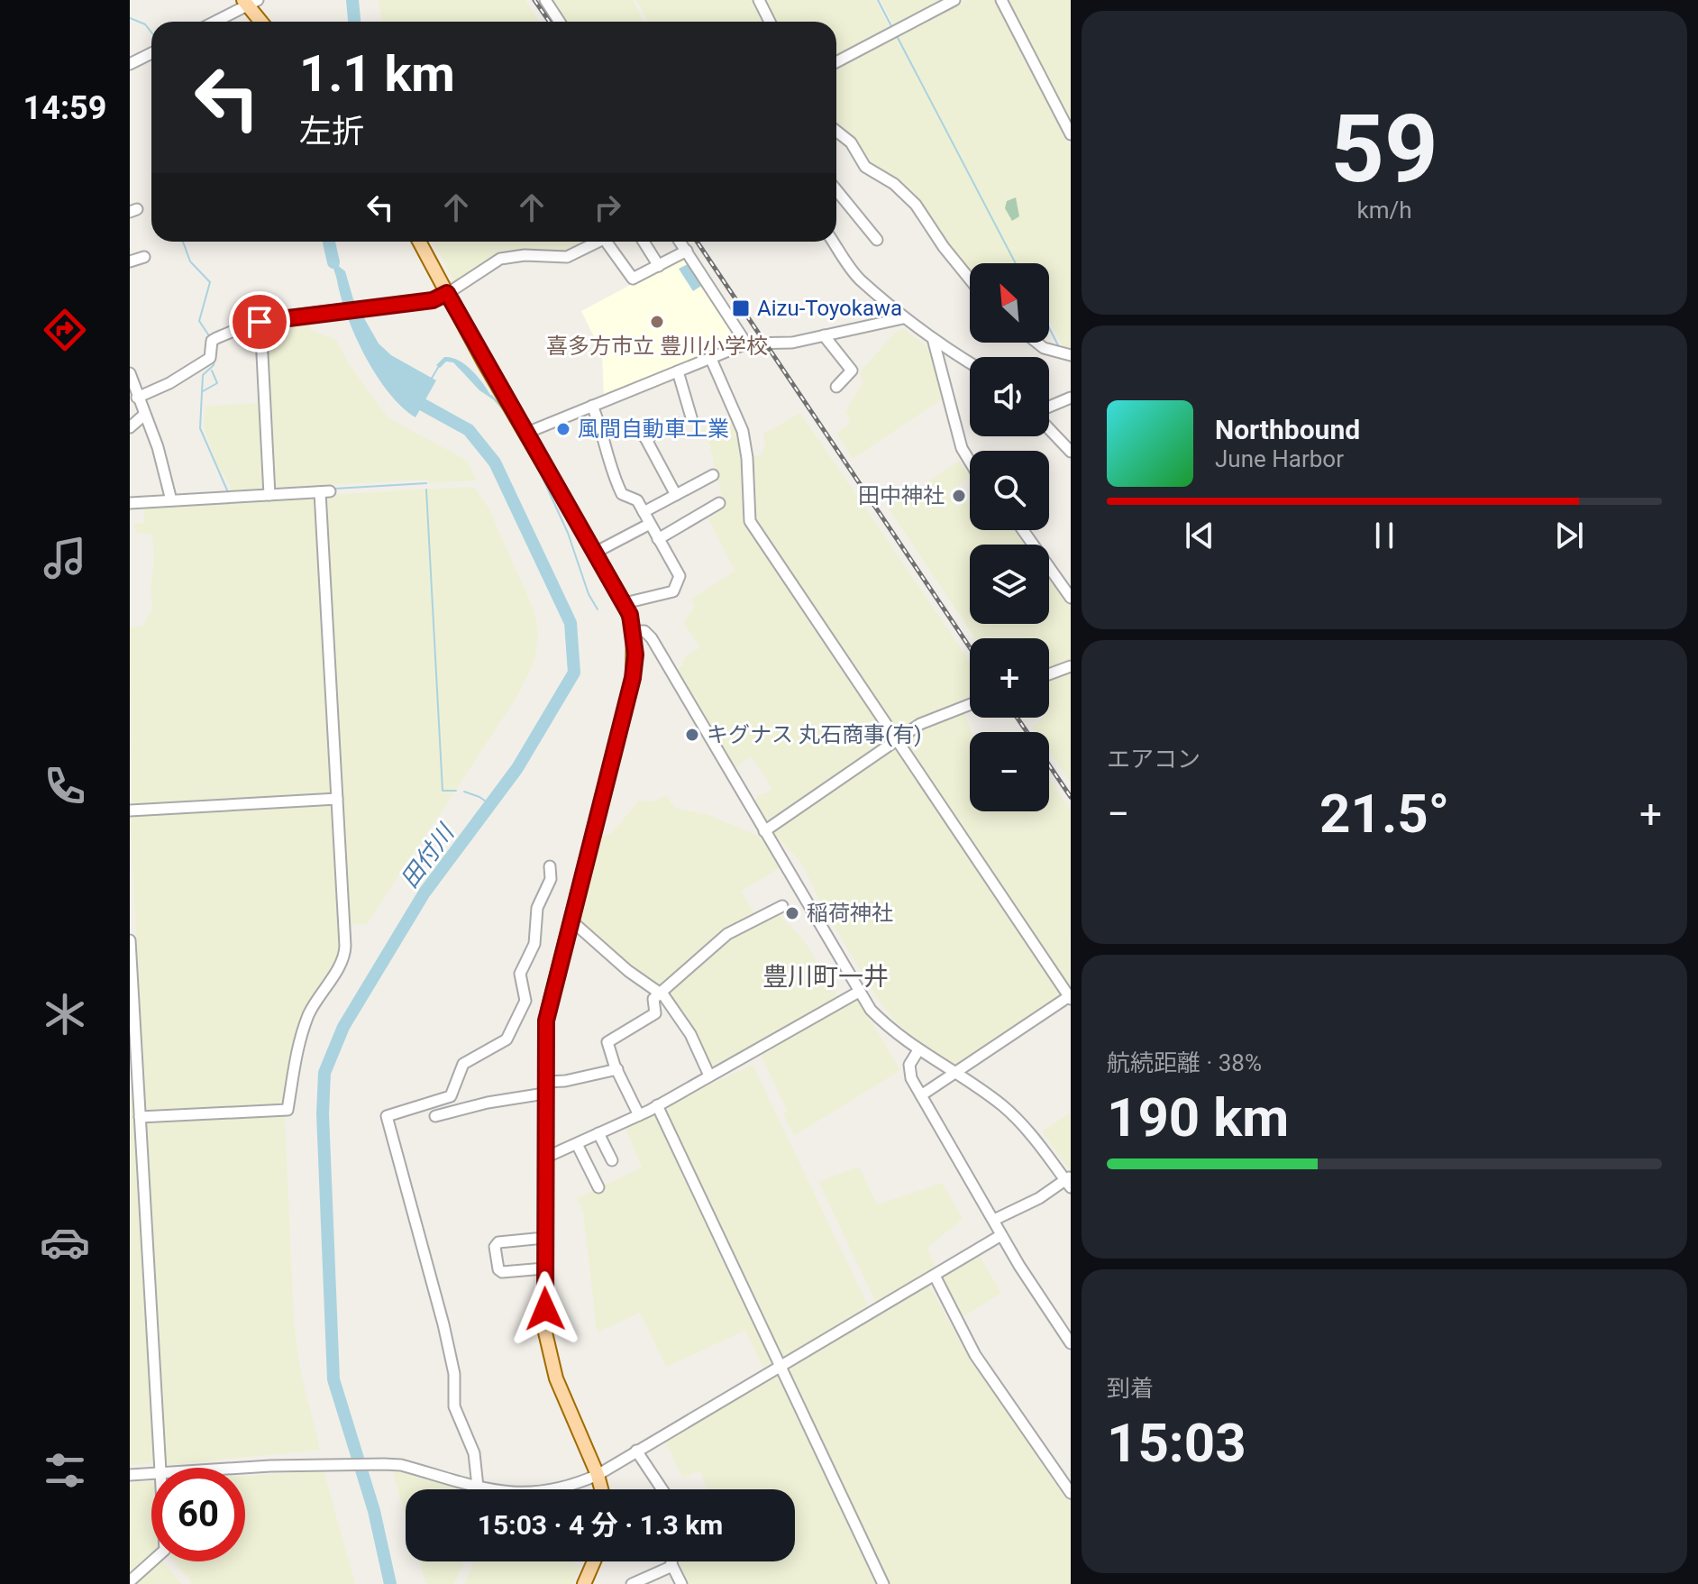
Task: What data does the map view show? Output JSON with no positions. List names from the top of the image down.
{
  "districts": ["豊川町一井"],
  "water": ["田付川"],
  "places": {
    "transit": ["Aizu-Toyokawa"],
    "other": [
      "喜多方市立 豊川小学校",
      "風間自動車工業",
      "田中神社",
      "キグナス 丸石商事(有)",
      "稲荷神社"
    ]
  },
  "north": "top left",
  "page": {
    "tabs": "14:59",
    "tile": [
      ["59", "km/h"],
      "エアコン",
      ["航続距離 · 38%", "190 km"],
      ["到着", "15:03"]
    ],
    "turn": ["1.1 km", "左折"],
    "map_buttons": ["+", "−"],
    "song": ["Northbound", "June Harbor"],
    "heat": ["−", "21.5°", "+"],
    "limit": "60",
    "trip": "15:03 · 4 分 · 1.3 km"
  }
}
